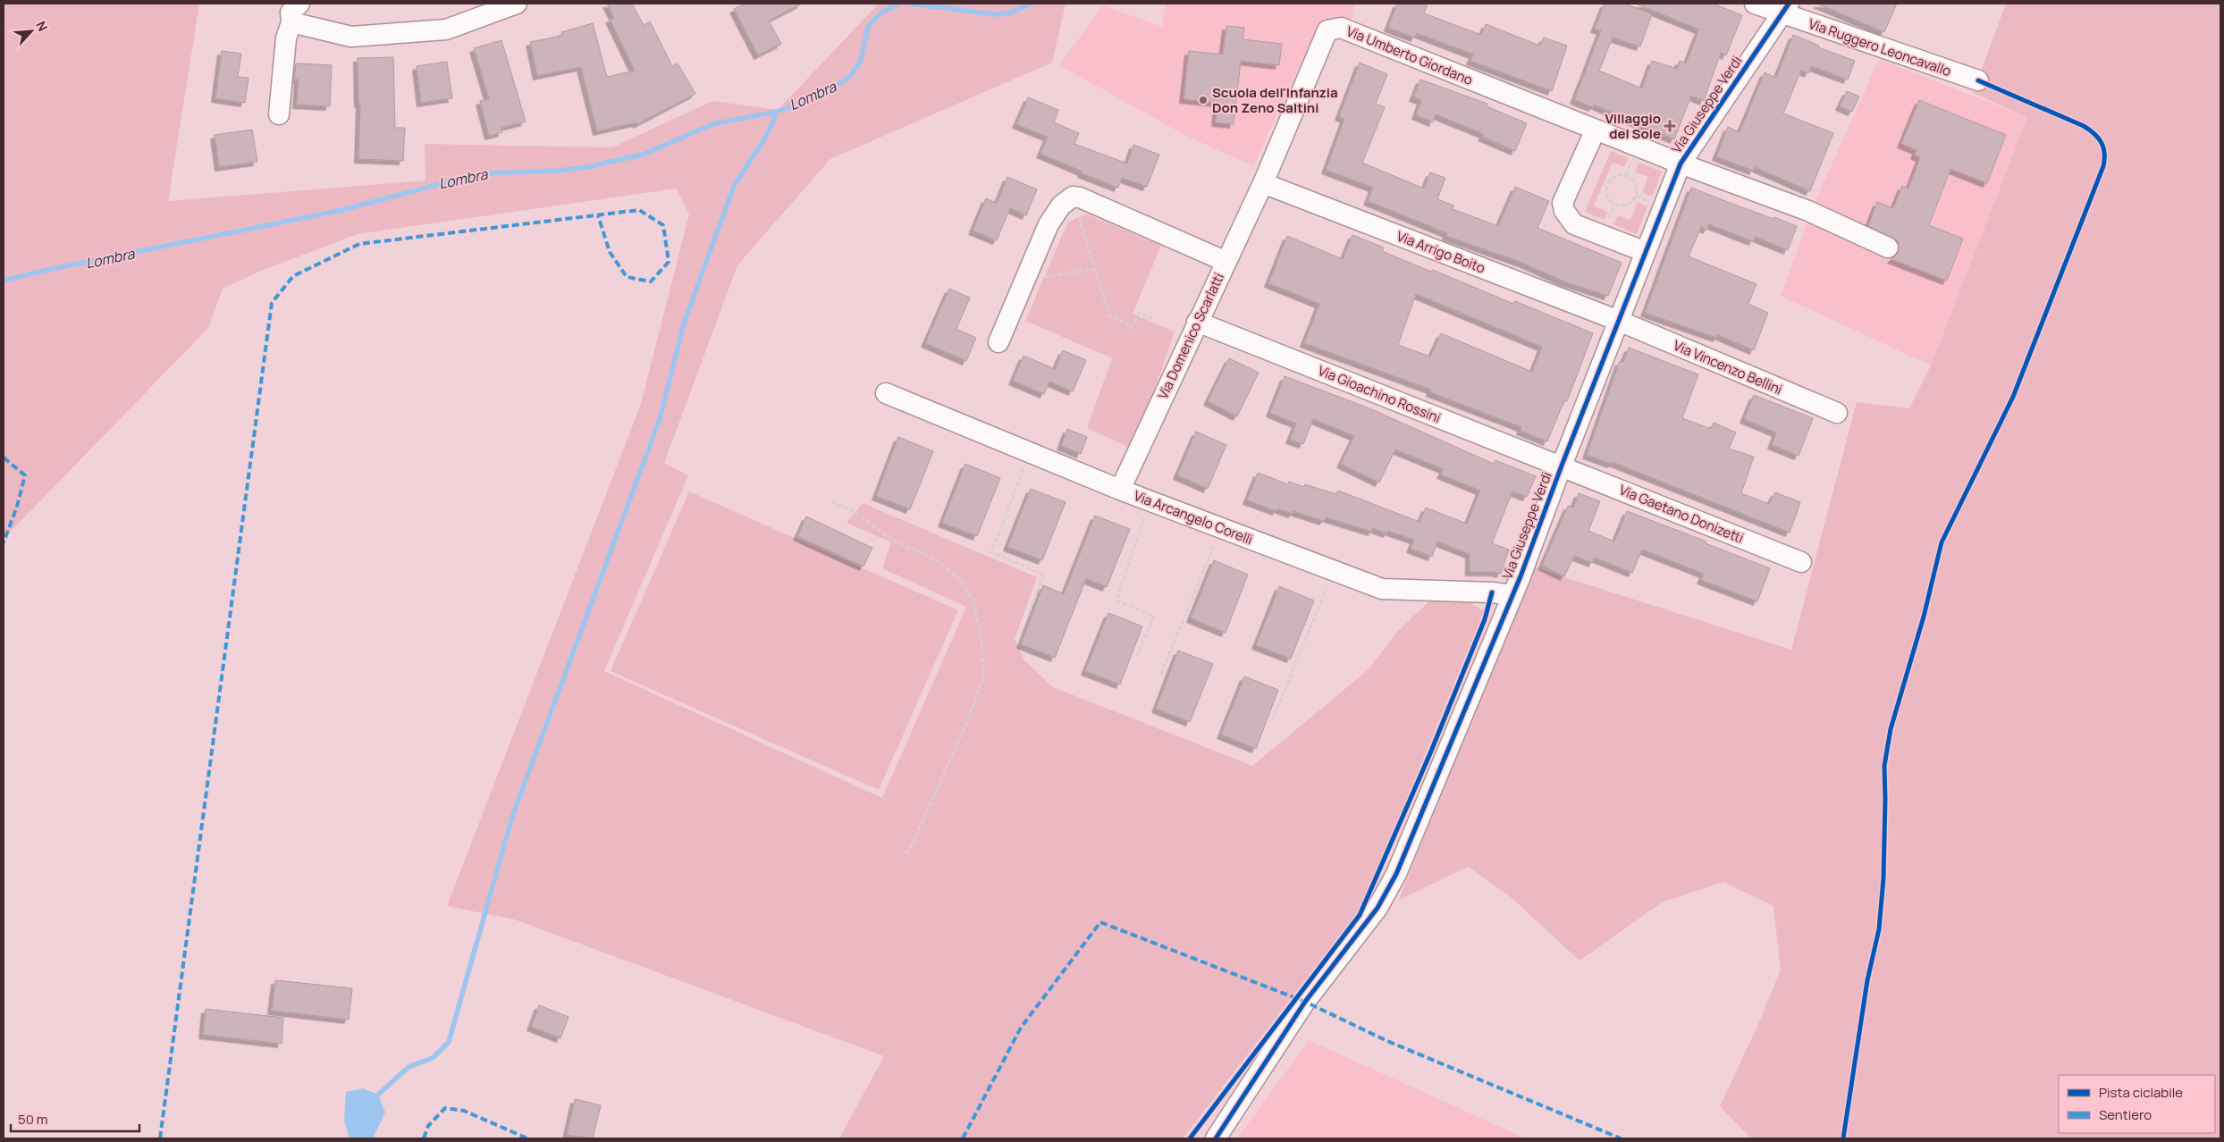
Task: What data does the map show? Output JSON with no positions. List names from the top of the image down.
{
  "streets": {
    "street": [
      "Via Ruggero Leoncavallo",
      "Via Umberto Giordano",
      "Via Giuseppe Verdi",
      "Via Arrigo Boito",
      "Via Domenico Scarlatti",
      "Via Vincenzo Bellini",
      "Via Gioachino Rossini",
      "Via Gaetano Donizetti",
      "Via Arcangelo Corelli"
    ]
  },
  "crossings": [
    ["Via Ruggero Leoncavallo", "Via Giuseppe Verdi"],
    ["Via Umberto Giordano", "Via Arrigo Boito"],
    ["Via Umberto Giordano", "Via Domenico Scarlatti"],
    ["Via Giuseppe Verdi", "Via Arrigo Boito"],
    ["Via Giuseppe Verdi", "Via Vincenzo Bellini"],
    ["Via Giuseppe Verdi", "Via Gioachino Rossini"],
    ["Via Giuseppe Verdi", "Via Gaetano Donizetti"],
    ["Via Giuseppe Verdi", "Via Arcangelo Corelli"],
    ["Via Arrigo Boito", "Via Domenico Scarlatti"],
    ["Via Arrigo Boito", "Via Vincenzo Bellini"],
    ["Via Domenico Scarlatti", "Via Gioachino Rossini"],
    ["Via Domenico Scarlatti", "Via Arcangelo Corelli"],
    ["Via Gioachino Rossini", "Via Gaetano Donizetti"]
  ],
  "water": ["Lombra"],
  "places": {
    "other": ["Scuola dell'Infanzia Don Zeno Saltini"],
    "health": ["Villaggio del Sole"]
  },
  "legend": ["Pista ciclabile", "Sentiero"],
  "scale_bar": "50 m",
  "north": "top right"
}
